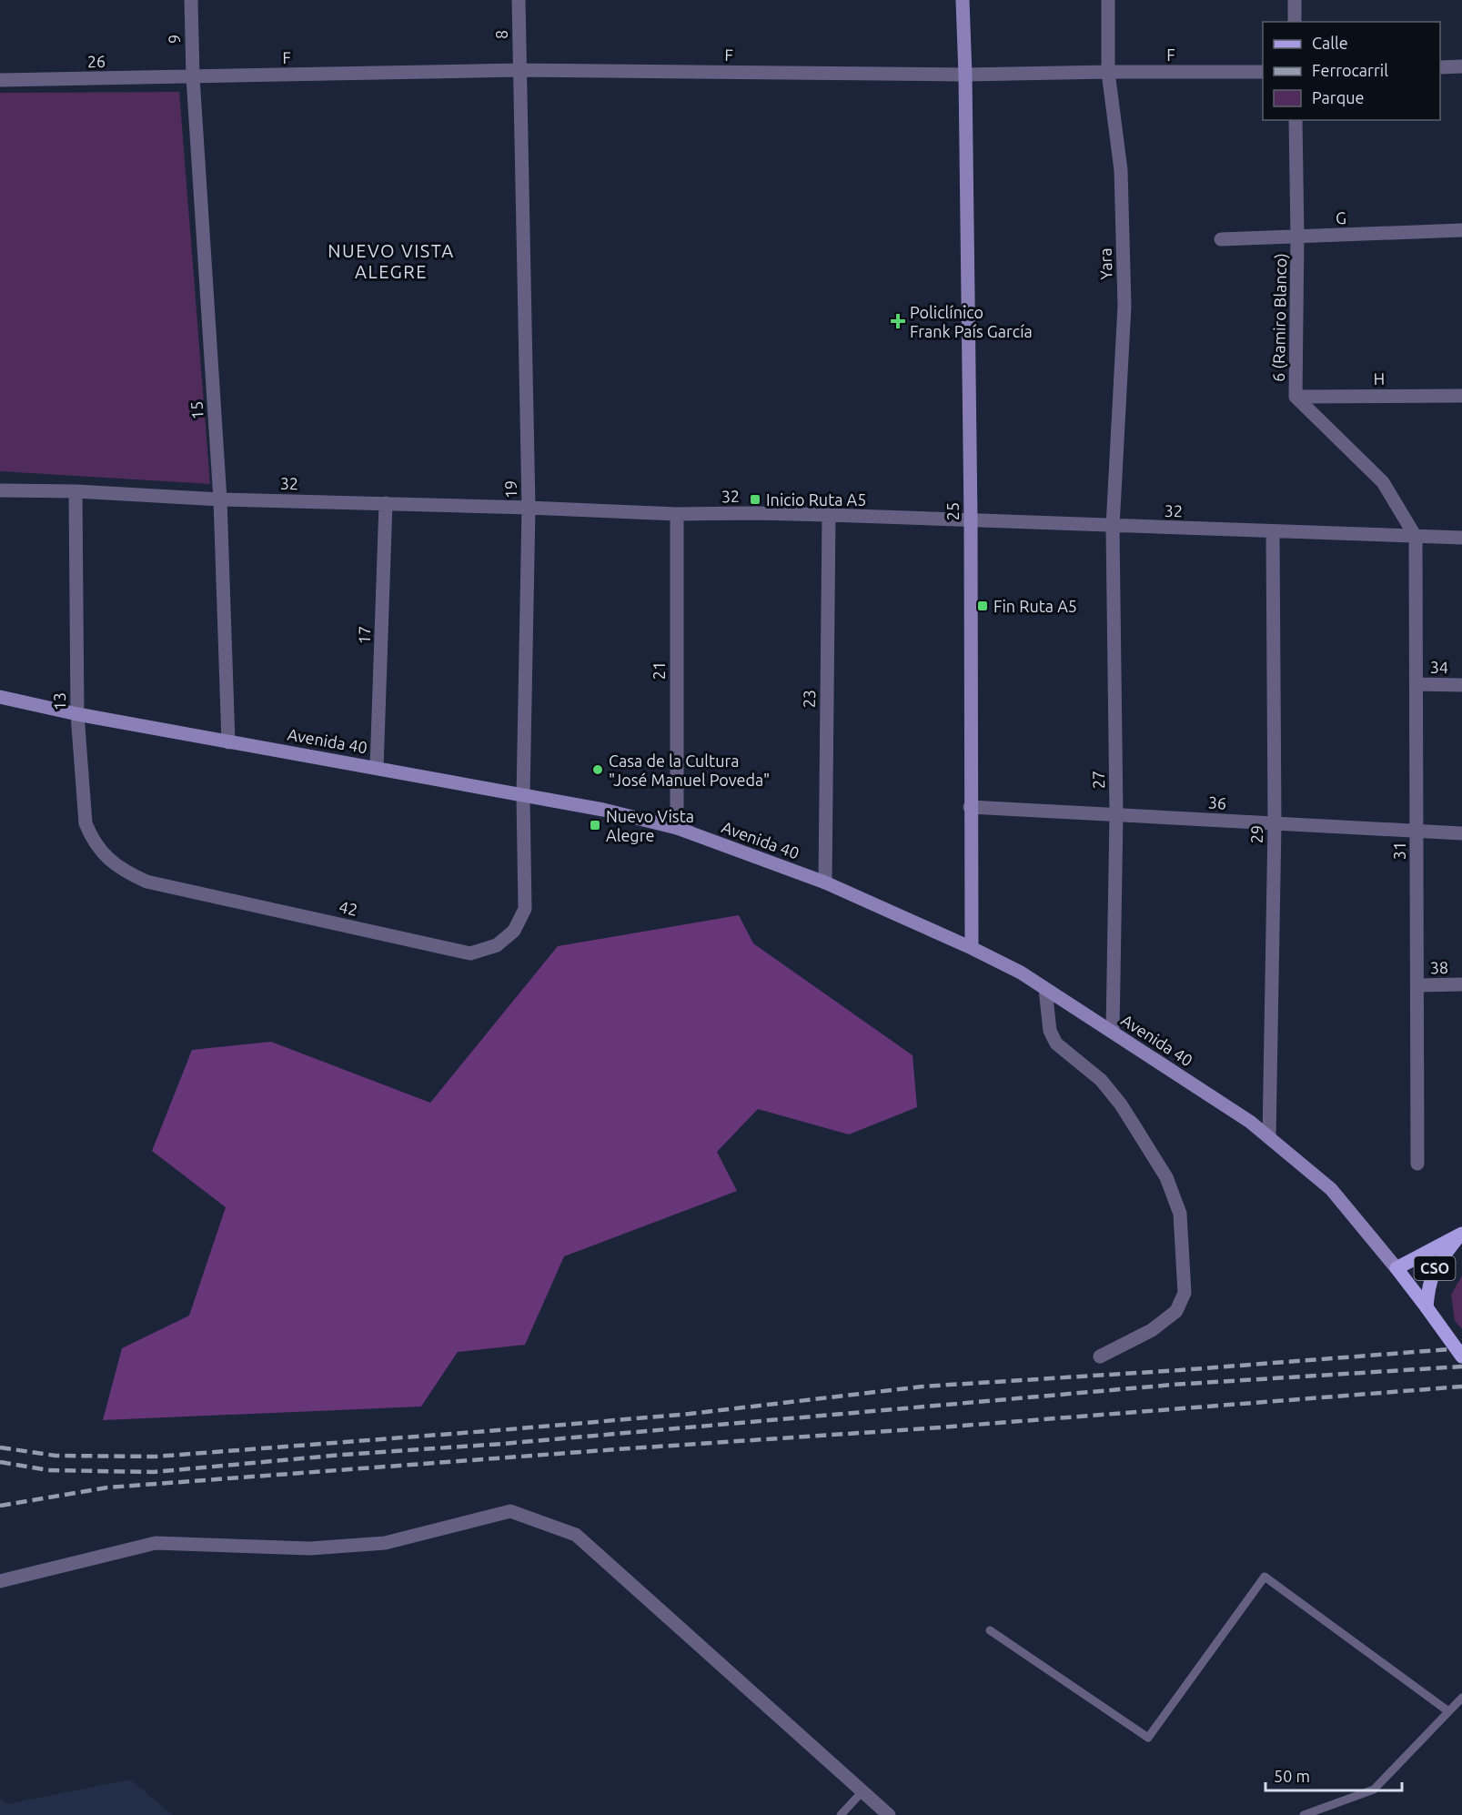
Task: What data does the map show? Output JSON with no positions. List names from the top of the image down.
{
  "streets": {
    "main road": ["25", "Avenida 40", "CSO"],
    "street": [
      "8",
      "9",
      "F",
      "26",
      "G",
      "Yara",
      "6 (Ramiro Blanco)",
      "H",
      "15",
      "32",
      "19",
      "17",
      "34",
      "21",
      "23",
      "13",
      "27",
      "36",
      "29",
      "31",
      "42",
      "38"
    ]
  },
  "crossings": [
    ["8", "F"],
    ["8", "19"],
    ["9", "F"],
    ["9", "26"],
    ["9", "15"],
    ["F", "26"],
    ["F", "Yara"],
    ["F", "15"],
    ["F", "19"],
    ["F", "25"],
    ["26", "15"],
    ["G", "6 (Ramiro Blanco)"],
    ["Yara", "32"],
    ["Yara", "27"],
    ["6 (Ramiro Blanco)", "H"],
    ["6 (Ramiro Blanco)", "32"],
    ["6 (Ramiro Blanco)", "31"],
    ["15", "32"],
    ["15", "Avenida 40"],
    ["32", "19"],
    ["32", "25"],
    ["32", "17"],
    ["32", "21"],
    ["32", "23"],
    ["32", "13"],
    ["32", "27"],
    ["32", "29"],
    ["32", "31"],
    ["19", "Avenida 40"],
    ["19", "42"],
    ["25", "Avenida 40"],
    ["25", "36"],
    ["17", "Avenida 40"],
    ["34", "31"],
    ["21", "Avenida 40"],
    ["23", "Avenida 40"],
    ["13", "Avenida 40"],
    ["13", "42"],
    ["Avenida 40", "27"],
    ["Avenida 40", "29"],
    ["Avenida 40", "CSO"],
    ["27", "36"],
    ["36", "29"],
    ["36", "31"],
    ["31", "38"]
  ],
  "districts": ["NUEVO VISTA ALEGRE"],
  "places": {
    "health": ["Policlínico Frank País García"],
    "transit": ["Inicio Ruta A5", "Fin Ruta A5", "Nuevo Vista Alegre"],
    "other": ["Casa de la Cultura \"José Manuel Poveda\""]
  },
  "legend": ["Calle", "Ferrocarril", "Parque"],
  "scale_bar": "50 m"
}
